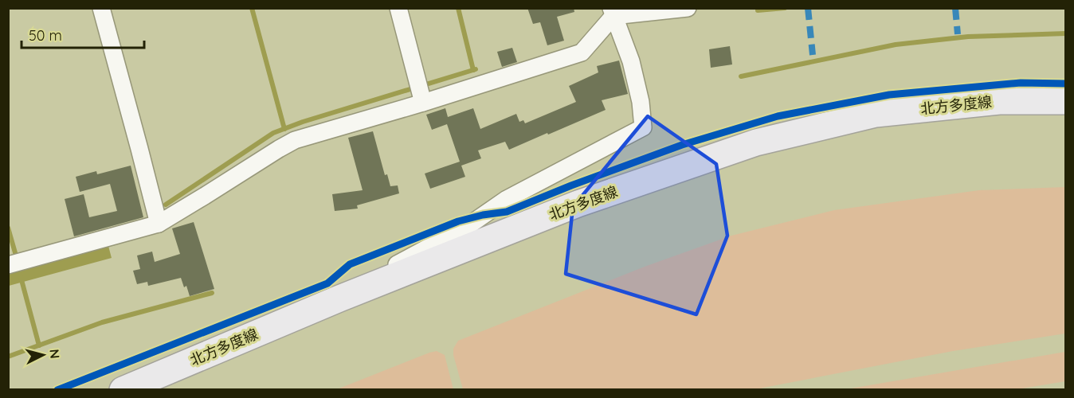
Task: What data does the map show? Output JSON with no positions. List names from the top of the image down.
{
  "streets": {
    "main road": ["北方多度線"]
  },
  "scale_bar": "50 m",
  "north": "right"
}
